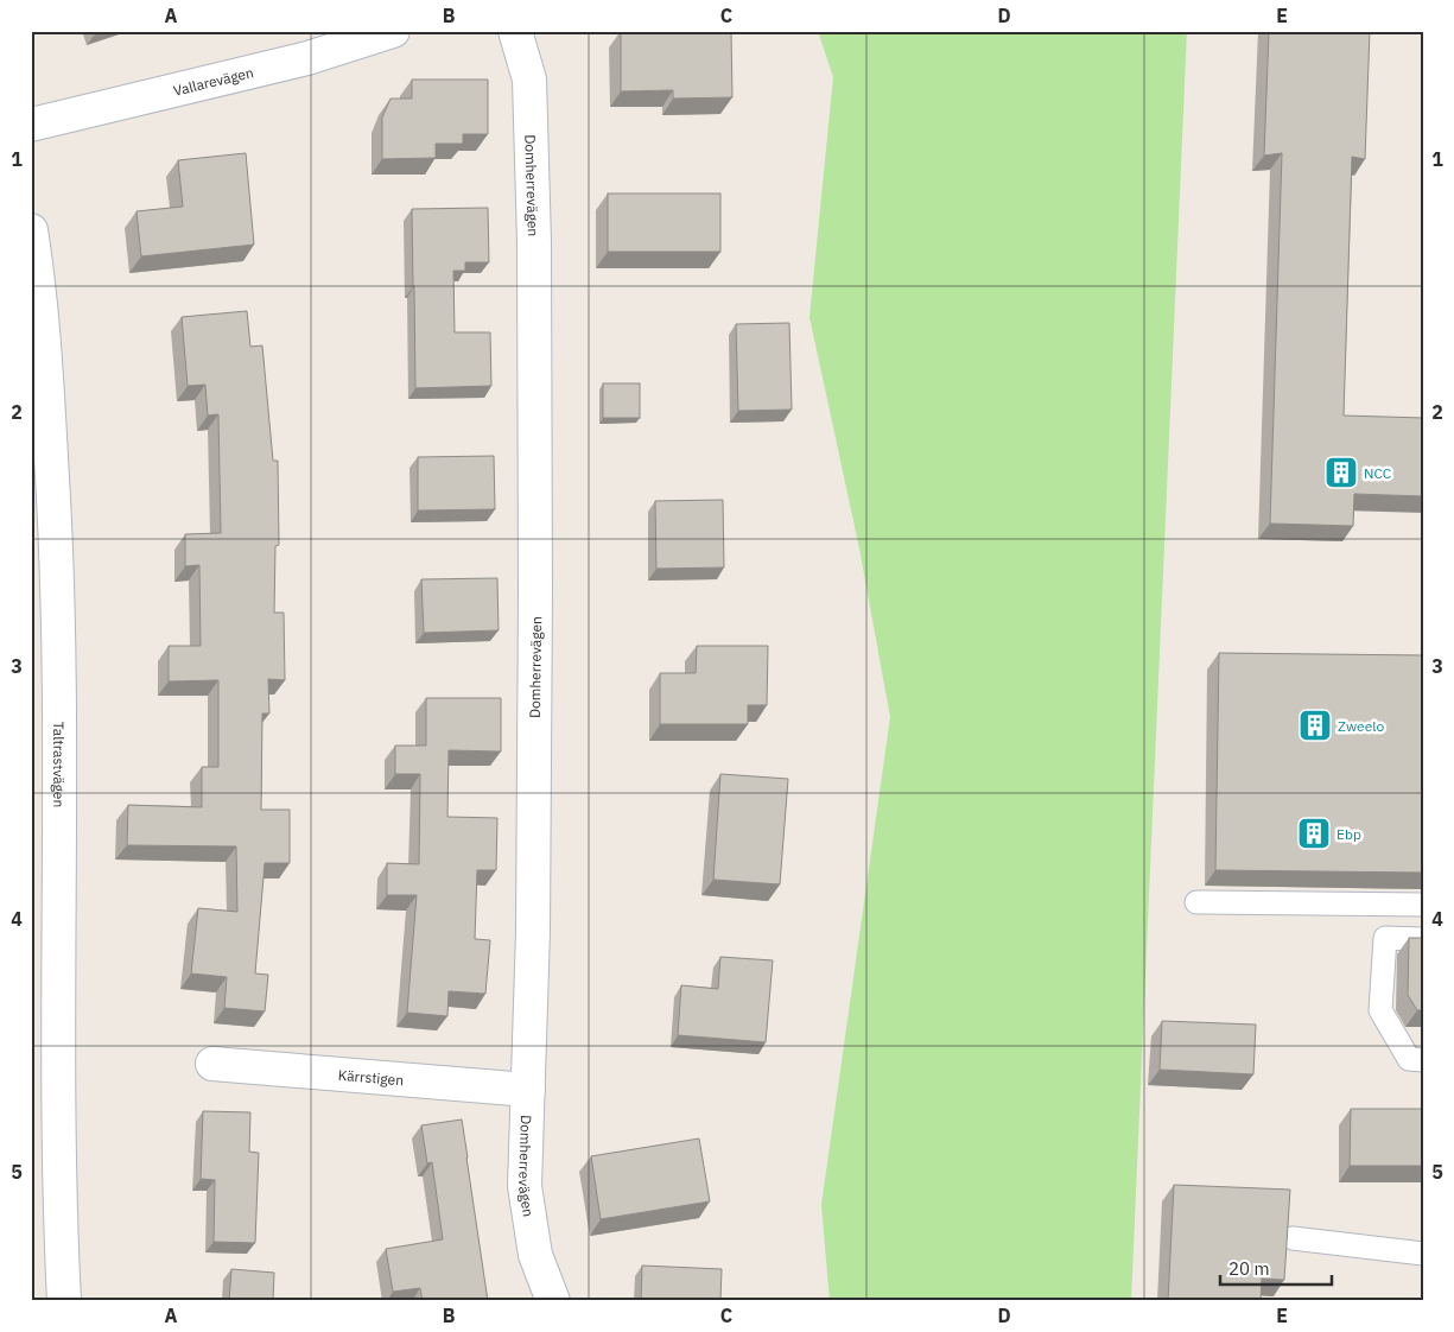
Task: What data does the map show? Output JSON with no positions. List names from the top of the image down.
{
  "streets": {
    "street": [
      "Vallarevägen",
      "Domherrevägen",
      "Taltrastvägen",
      "Kärrstigen"
    ]
  },
  "crossings": [
    ["Domherrevägen", "Kärrstigen"]
  ],
  "places": {
    "building": ["NCC", "Zweelo", "Ebp"]
  },
  "scale_bar": "20 m",
  "grid": {
    "columns": [
      "A",
      "B",
      "C",
      "D",
      "E"
    ],
    "rows": [
      "1",
      "2",
      "3",
      "4",
      "5"
    ]
  }
}
